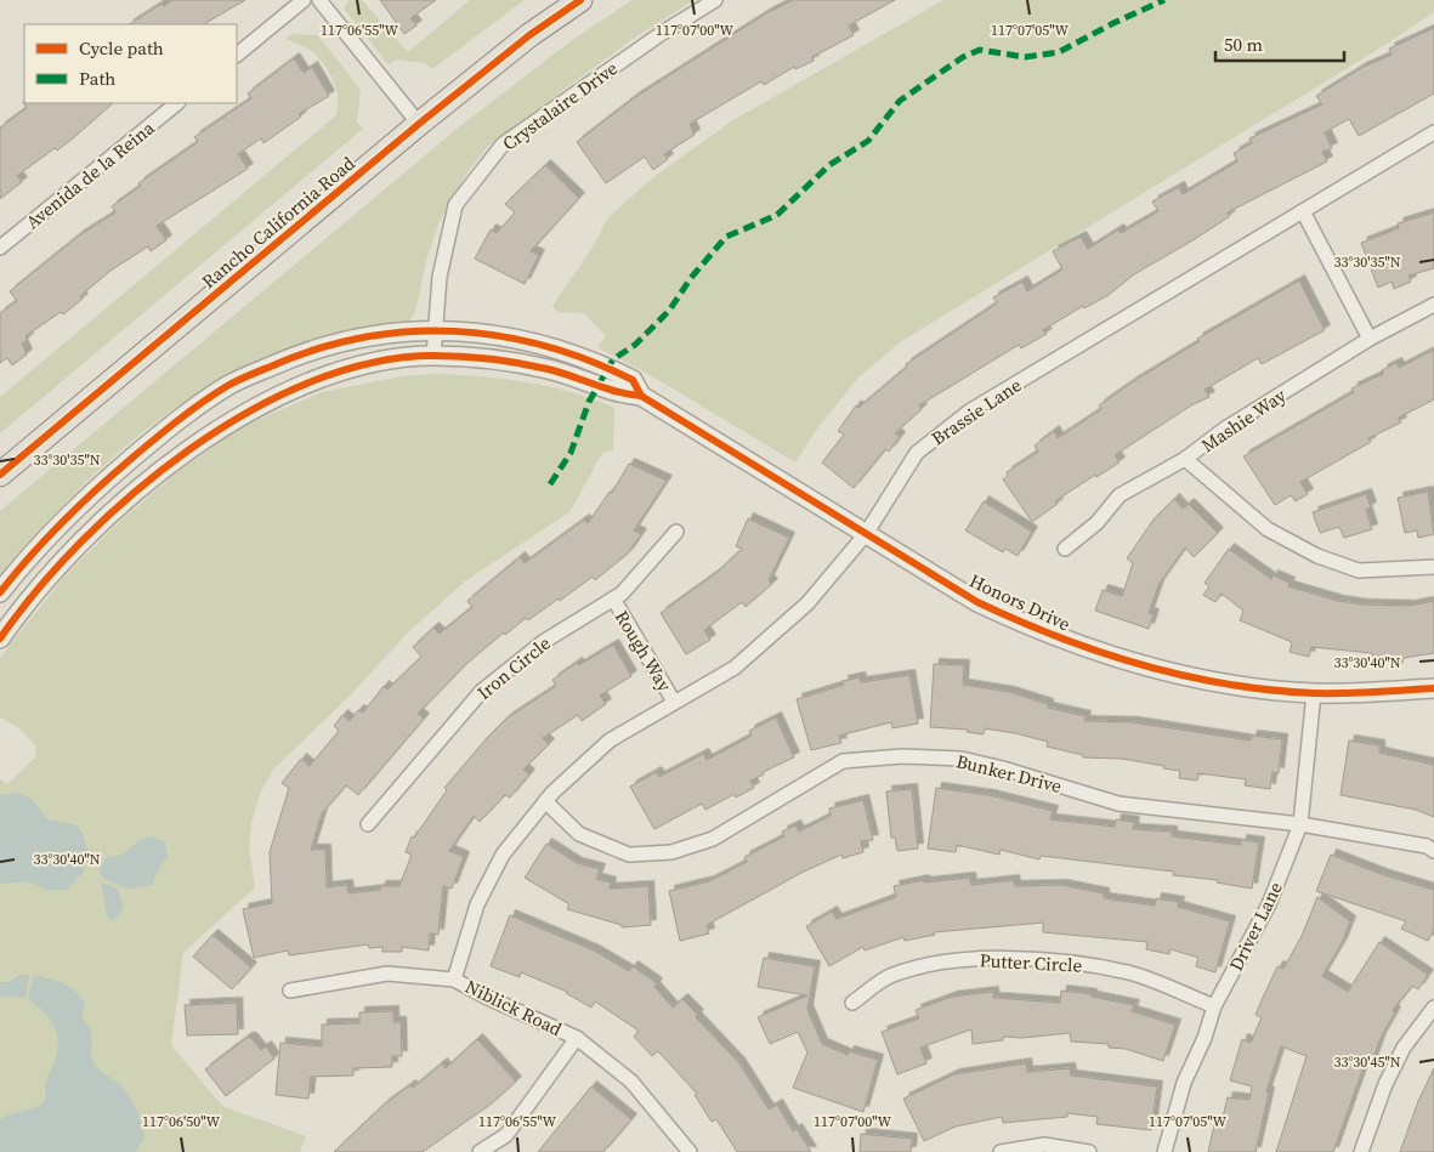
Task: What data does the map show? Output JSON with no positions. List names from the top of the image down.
{
  "streets": {
    "main road": ["Rancho California Road"],
    "street": [
      "Crystalaire Drive",
      "Avenida de la Reina",
      "Brassie Lane",
      "Mashie Way",
      "Honors Drive",
      "Rough Way",
      "Iron Circle",
      "Bunker Drive",
      "Driver Lane",
      "Putter Circle",
      "Niblick Road"
    ]
  },
  "crossings": [
    ["Crystalaire Drive", "Honors Drive"],
    ["Brassie Lane", "Honors Drive"],
    ["Brassie Lane", "Rough Way"],
    ["Brassie Lane", "Bunker Drive"],
    ["Brassie Lane", "Niblick Road"],
    ["Honors Drive", "Driver Lane"],
    ["Rough Way", "Iron Circle"],
    ["Bunker Drive", "Driver Lane"],
    ["Driver Lane", "Putter Circle"]
  ],
  "legend": ["Cycle path", "Path"],
  "scale_bar": "50 m",
  "coordinates": [
    "117°06'55\"W",
    "117°07'00\"W",
    "117°07'05\"W",
    "33°30'35\"N",
    "33°30'40\"N",
    "33°30'45\"N",
    "117°06'50\"W"
  ]
}
